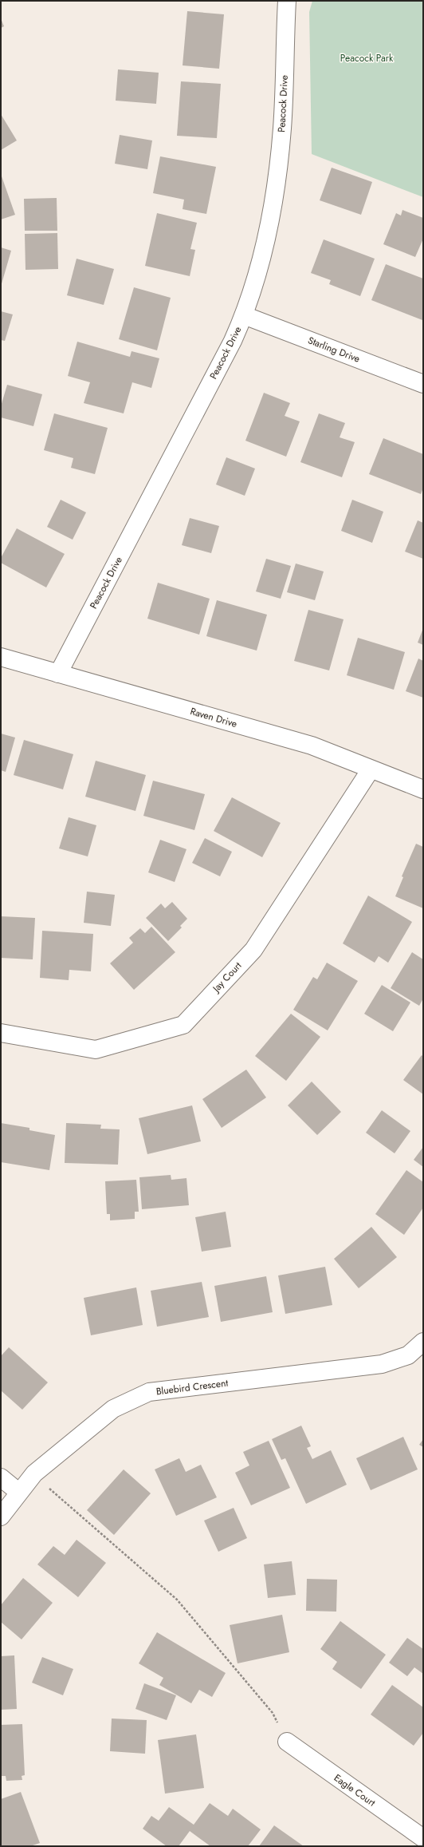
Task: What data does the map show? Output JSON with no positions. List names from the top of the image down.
{
  "streets": {
    "street": [
      "Peacock Drive",
      "Starling Drive",
      "Raven Drive",
      "Jay Court",
      "Bluebird Crescent",
      "Eagle Court"
    ]
  },
  "crossings": [
    ["Peacock Drive", "Starling Drive"],
    ["Peacock Drive", "Raven Drive"],
    ["Raven Drive", "Jay Court"]
  ],
  "parks": ["Peacock Park"]
}
